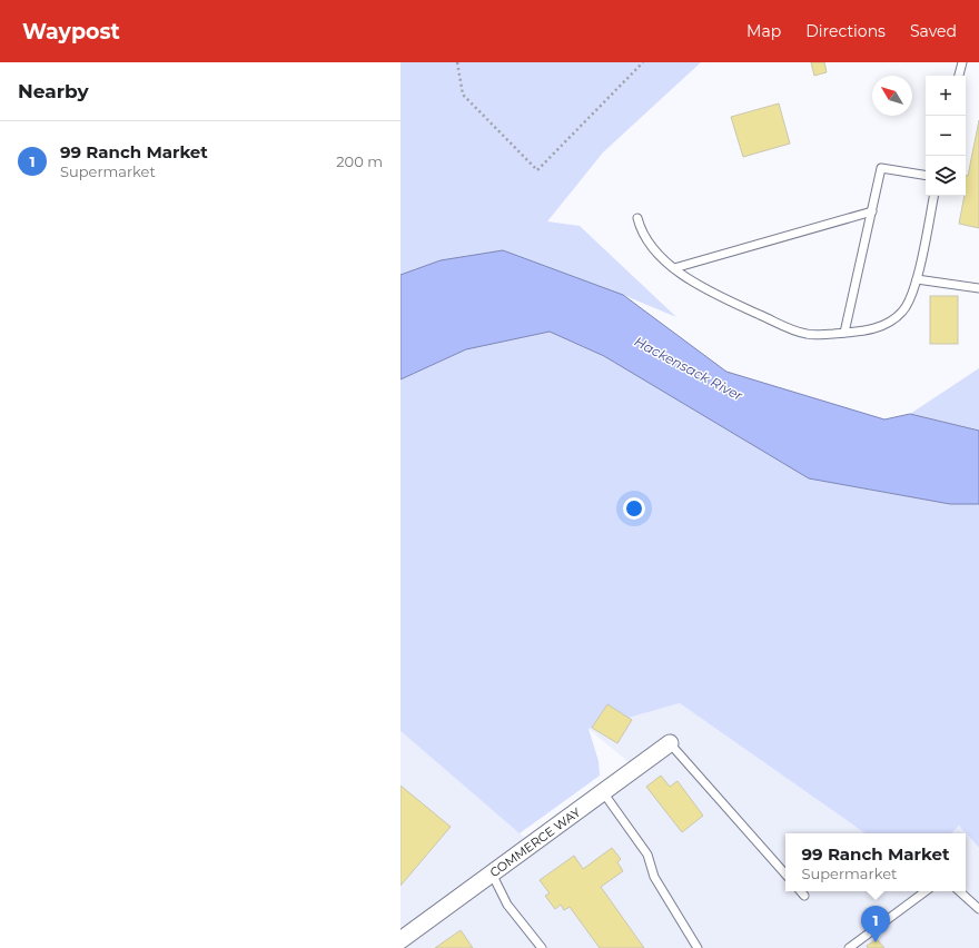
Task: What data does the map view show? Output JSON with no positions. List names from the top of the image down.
{
  "streets": {
    "street": ["COMMERCE WAY"]
  },
  "water": ["Hackensack River"],
  "north": "top left",
  "page": {
    "header": "Waypost",
    "nav": ["Map", "Directions", "Saved"],
    "heading": "Nearby",
    "map_buttons": ["+", "−"],
    "list": [
      {
        "mark": "1",
        "name": "99 Ranch Market",
        "note": "Supermarket",
        "value": "200 m"
      }
    ],
    "popup": ["99 Ranch Market", "Supermarket"],
    "pins": "1"
  }
}
